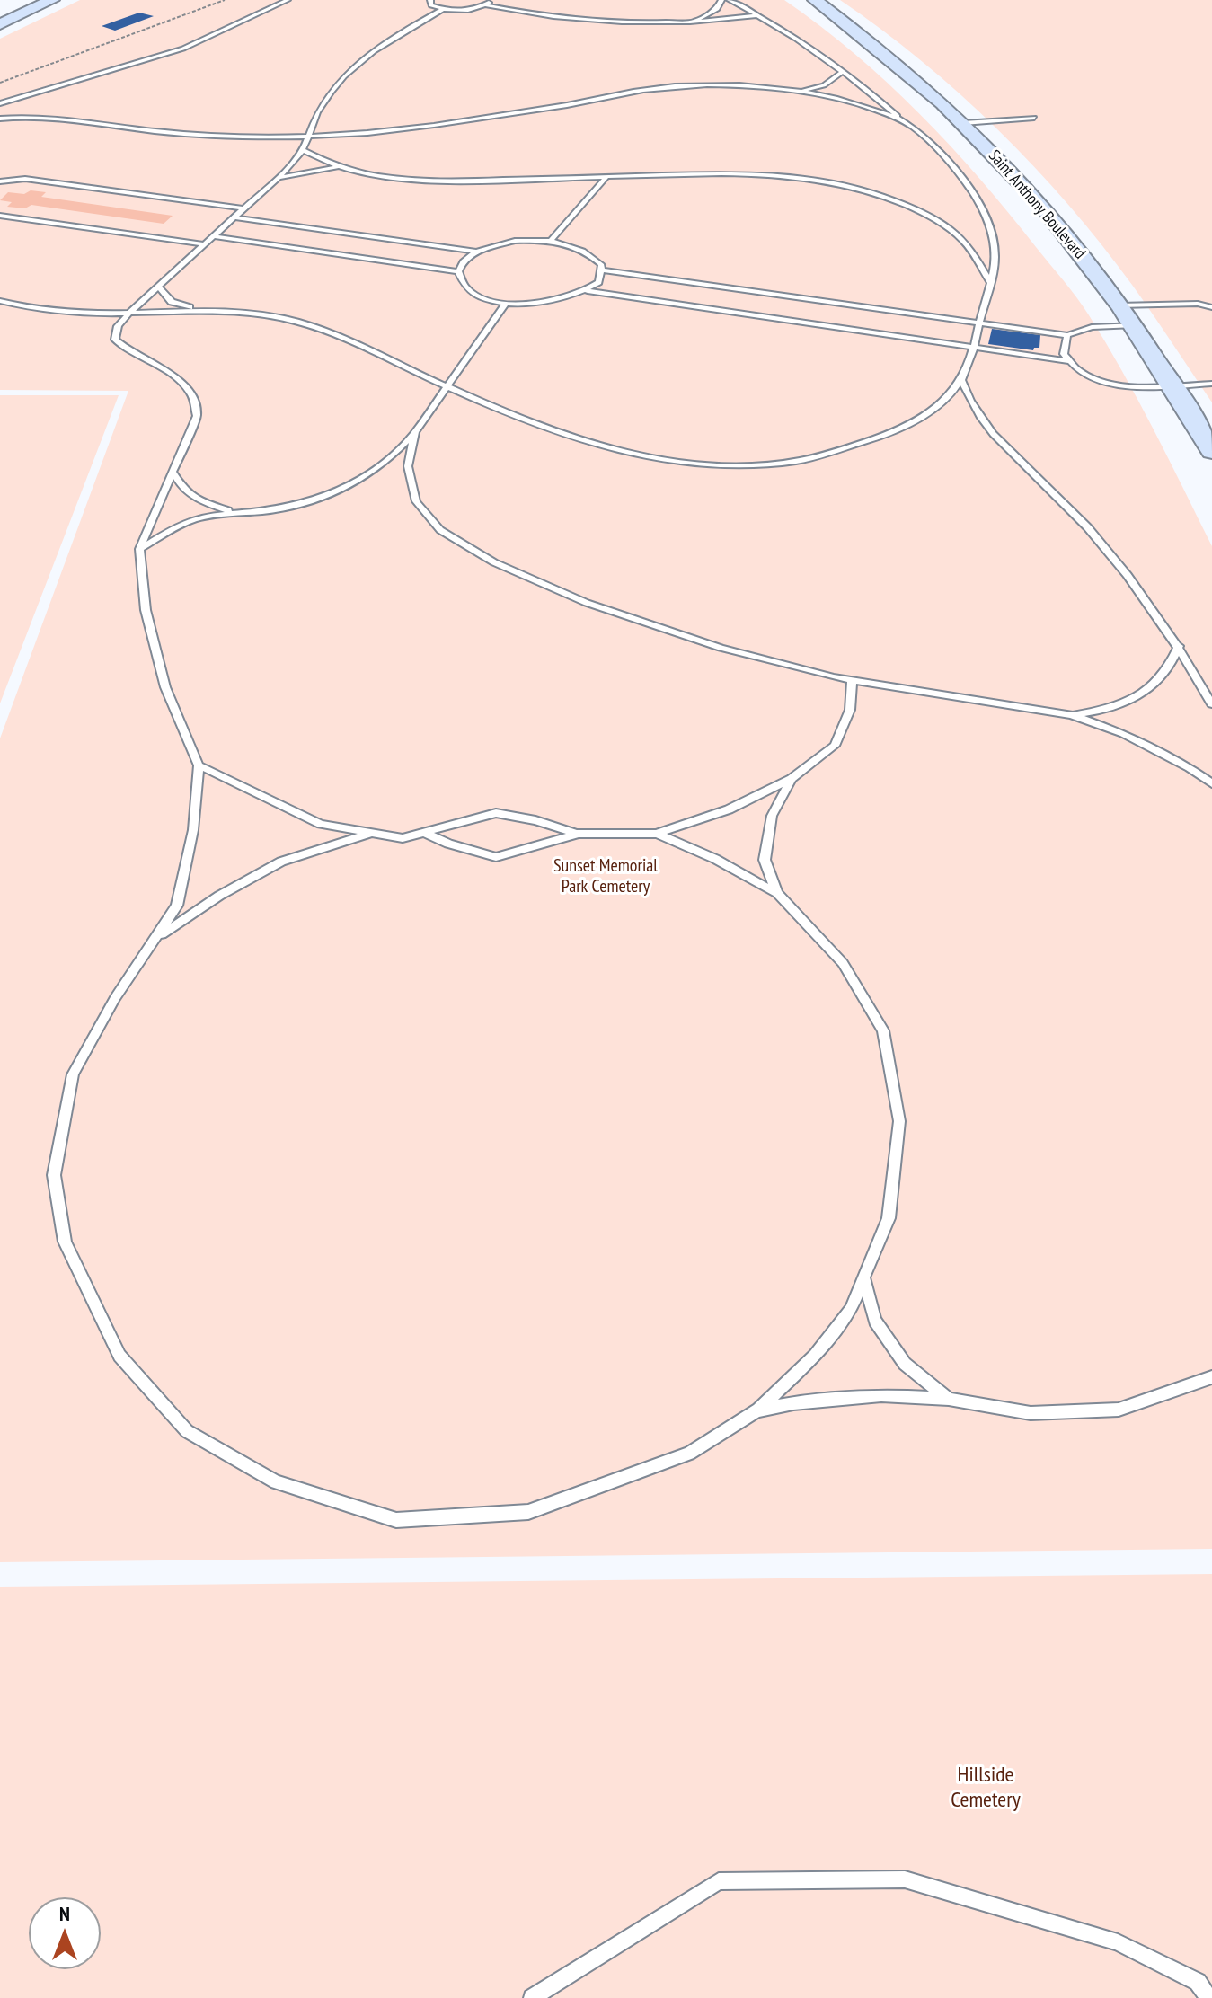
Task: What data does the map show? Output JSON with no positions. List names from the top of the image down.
{
  "streets": {
    "street": ["Saint Anthony Boulevard"]
  },
  "parks": ["Sunset Memorial Park Cemetery", "Hillside Cemetery"],
  "north": "top"
}
